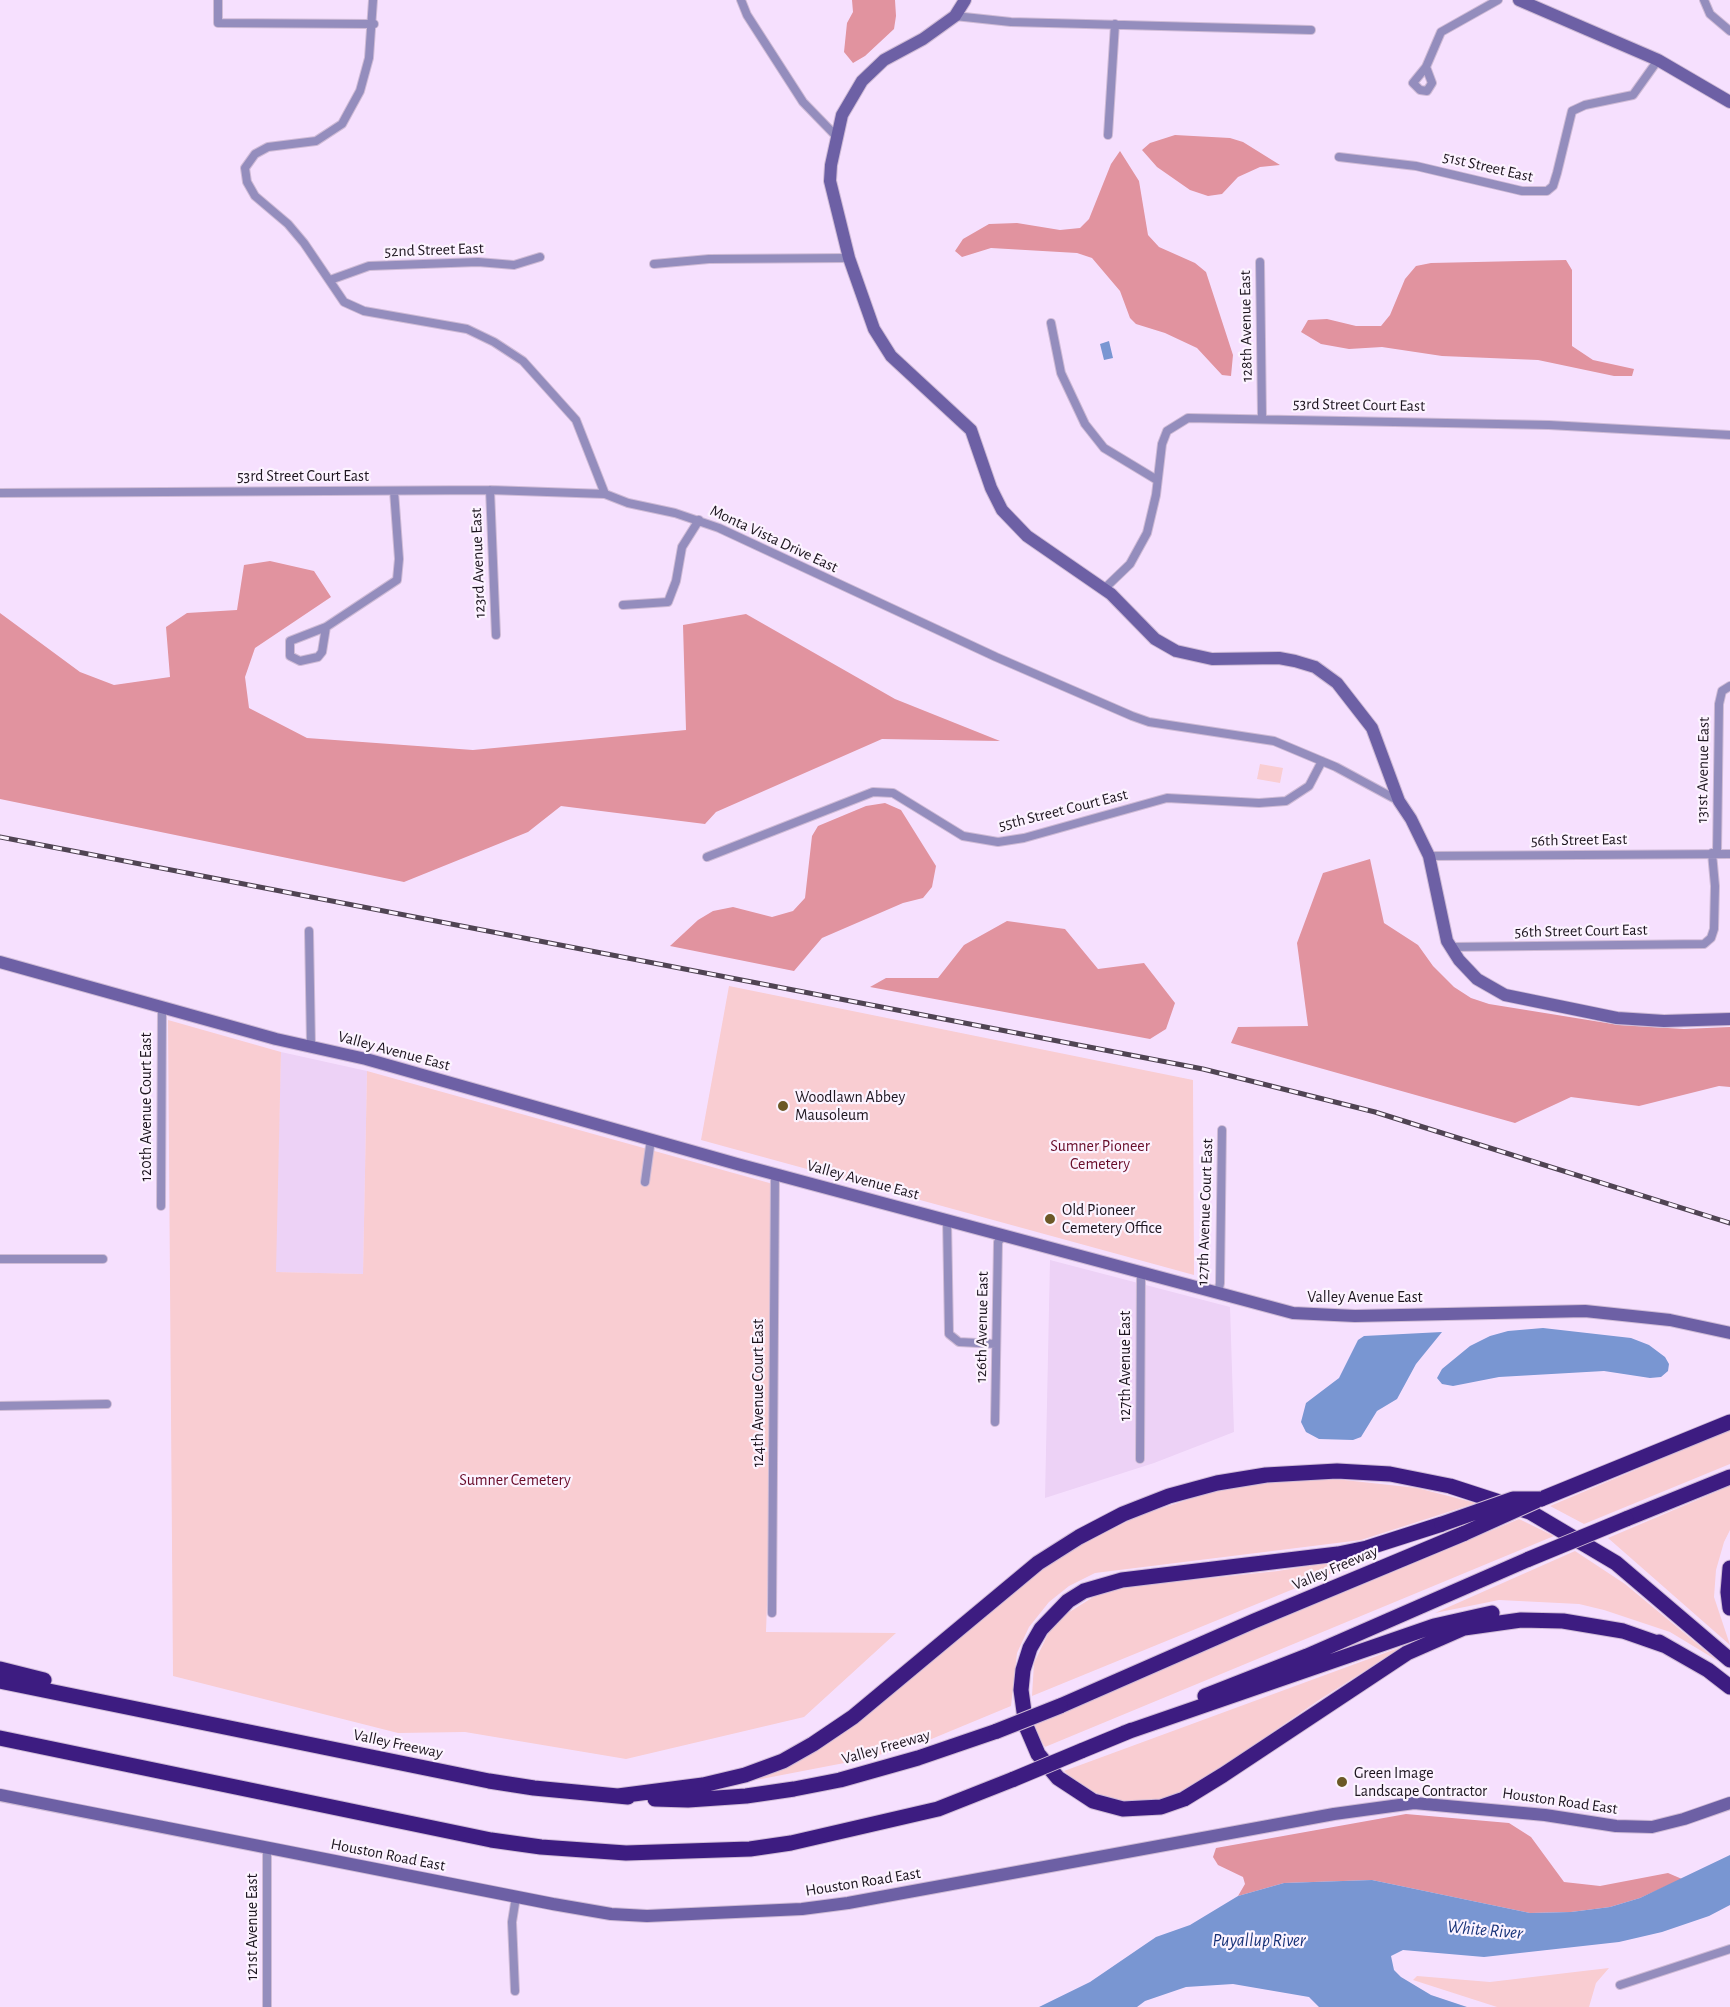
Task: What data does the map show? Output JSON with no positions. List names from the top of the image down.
{
  "streets": {
    "highway": ["Valley Freeway"],
    "street": [
      "51st Street East",
      "52nd Street East",
      "128th Avenue East",
      "53rd Street Court East",
      "Monta Vista Drive East",
      "123rd Avenue East",
      "131st Avenue East",
      "55th Street Court East",
      "56th Street East",
      "56th Street Court East",
      "Valley Avenue East",
      "120th Avenue Court East",
      "127th Avenue Court East",
      "126th Avenue East",
      "127th Avenue East",
      "124th Avenue Court East",
      "Houston Road East",
      "121st Avenue East"
    ]
  },
  "crossings": [
    ["128th Avenue East", "53rd Street Court East"],
    ["53rd Street Court East", "Monta Vista Drive East"],
    ["53rd Street Court East", "123rd Avenue East"],
    ["Monta Vista Drive East", "55th Street Court East"],
    ["131st Avenue East", "56th Street East"],
    ["131st Avenue East", "56th Street Court East"],
    ["Valley Avenue East", "120th Avenue Court East"],
    ["Valley Avenue East", "127th Avenue Court East"],
    ["Valley Avenue East", "126th Avenue East"],
    ["Valley Avenue East", "127th Avenue East"],
    ["Valley Avenue East", "124th Avenue Court East"],
    ["Houston Road East", "121st Avenue East"]
  ],
  "water": ["White River", "Puyallup River"],
  "parks": ["Sumner Pioneer Cemetery", "Sumner Cemetery"],
  "places": ["Woodlawn Abbey Mausoleum", "Old Pioneer Cemetery Office", "Green Image Landscape Contractor"]
}
